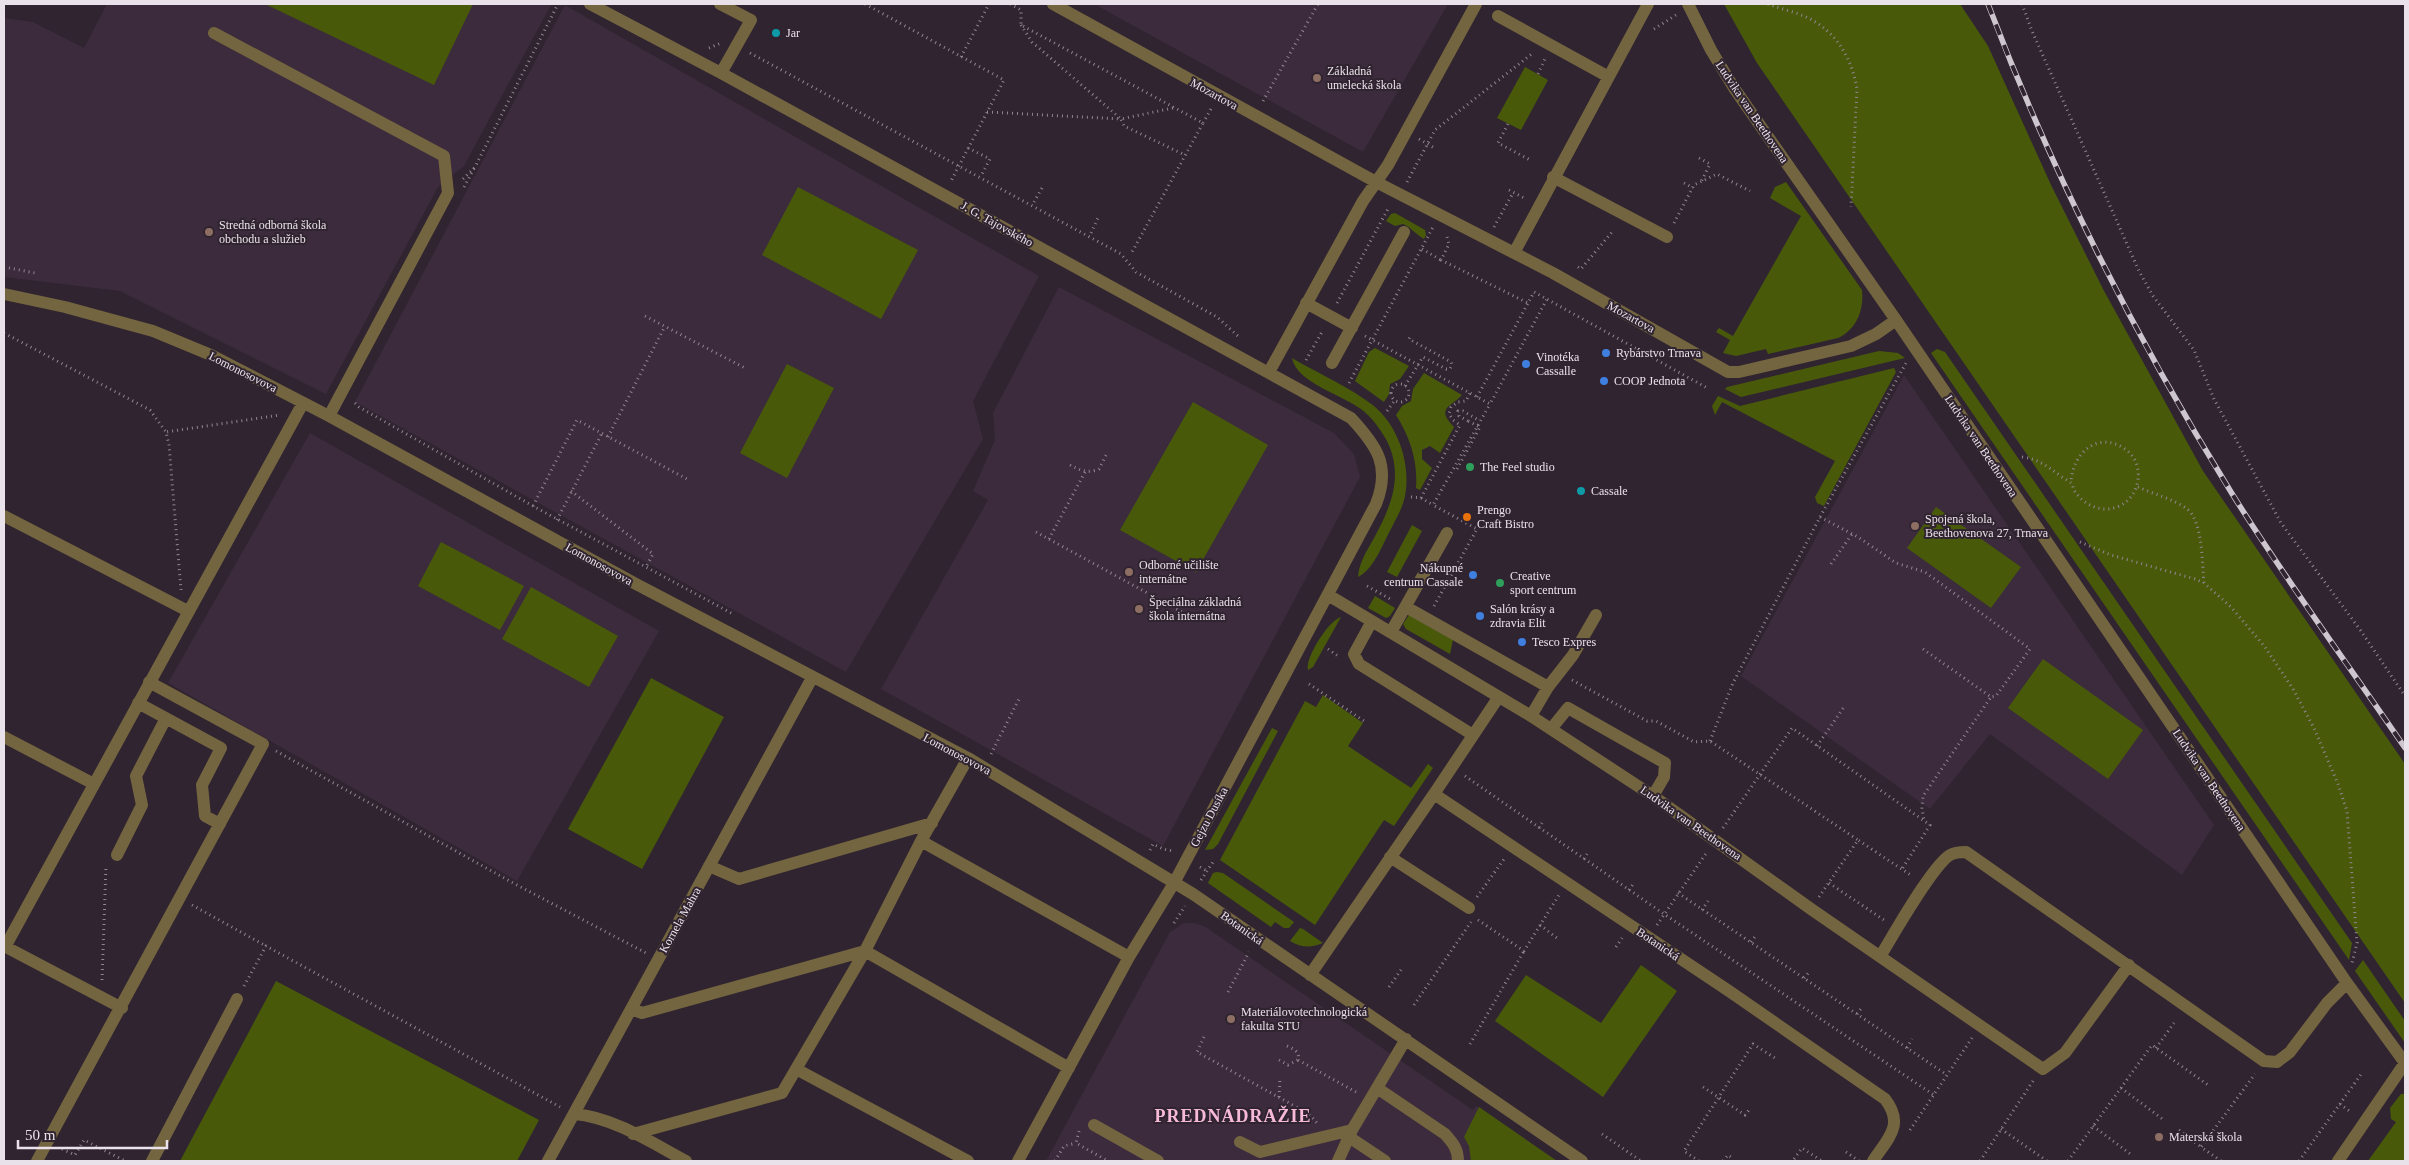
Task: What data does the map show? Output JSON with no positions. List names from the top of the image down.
{
  "streets": {
    "street": [
      "Mozartova",
      "Ludvika van Beethovena",
      "J. G. Tajovského",
      "Lomonosovova",
      "Gejzu Dusíka",
      "Kornela Mahra",
      "Botanická"
    ]
  },
  "crossings": [
    ["Mozartova", "Ludvika van Beethovena"],
    ["Ludvika van Beethovena", "Gejzu Dusíka"],
    ["J. G. Tajovského", "Gejzu Dusíka"],
    ["Lomonosovova", "Gejzu Dusíka"],
    ["Lomonosovova", "Kornela Mahra"],
    ["Lomonosovova", "Botanická"],
    ["Gejzu Dusíka", "Botanická"]
  ],
  "districts": ["PREDNÁDRAŽIE"],
  "places": [
    "Jar",
    "Základná umelecká škola",
    "Stredná odborná škola obchodu a služieb",
    "Rybárstvo Trnava",
    "Vinotéka Cassalle",
    "COOP Jednota",
    "The Feel studio",
    "Cassale",
    "Prengo Craft Bistro",
    "Spojená škola, Beethovenova 27, Trnava",
    "Odborné učilište internátne",
    "Nákupné centrum Cassale",
    "Creative sport centrum",
    "Špeciálna základná škola internátna",
    "Salón krásy a zdravia Elit",
    "Tesco Expres",
    "Materiálovotechnologická fakulta STU",
    "Materská škola"
  ],
  "scale_bar": "50 m"
}
